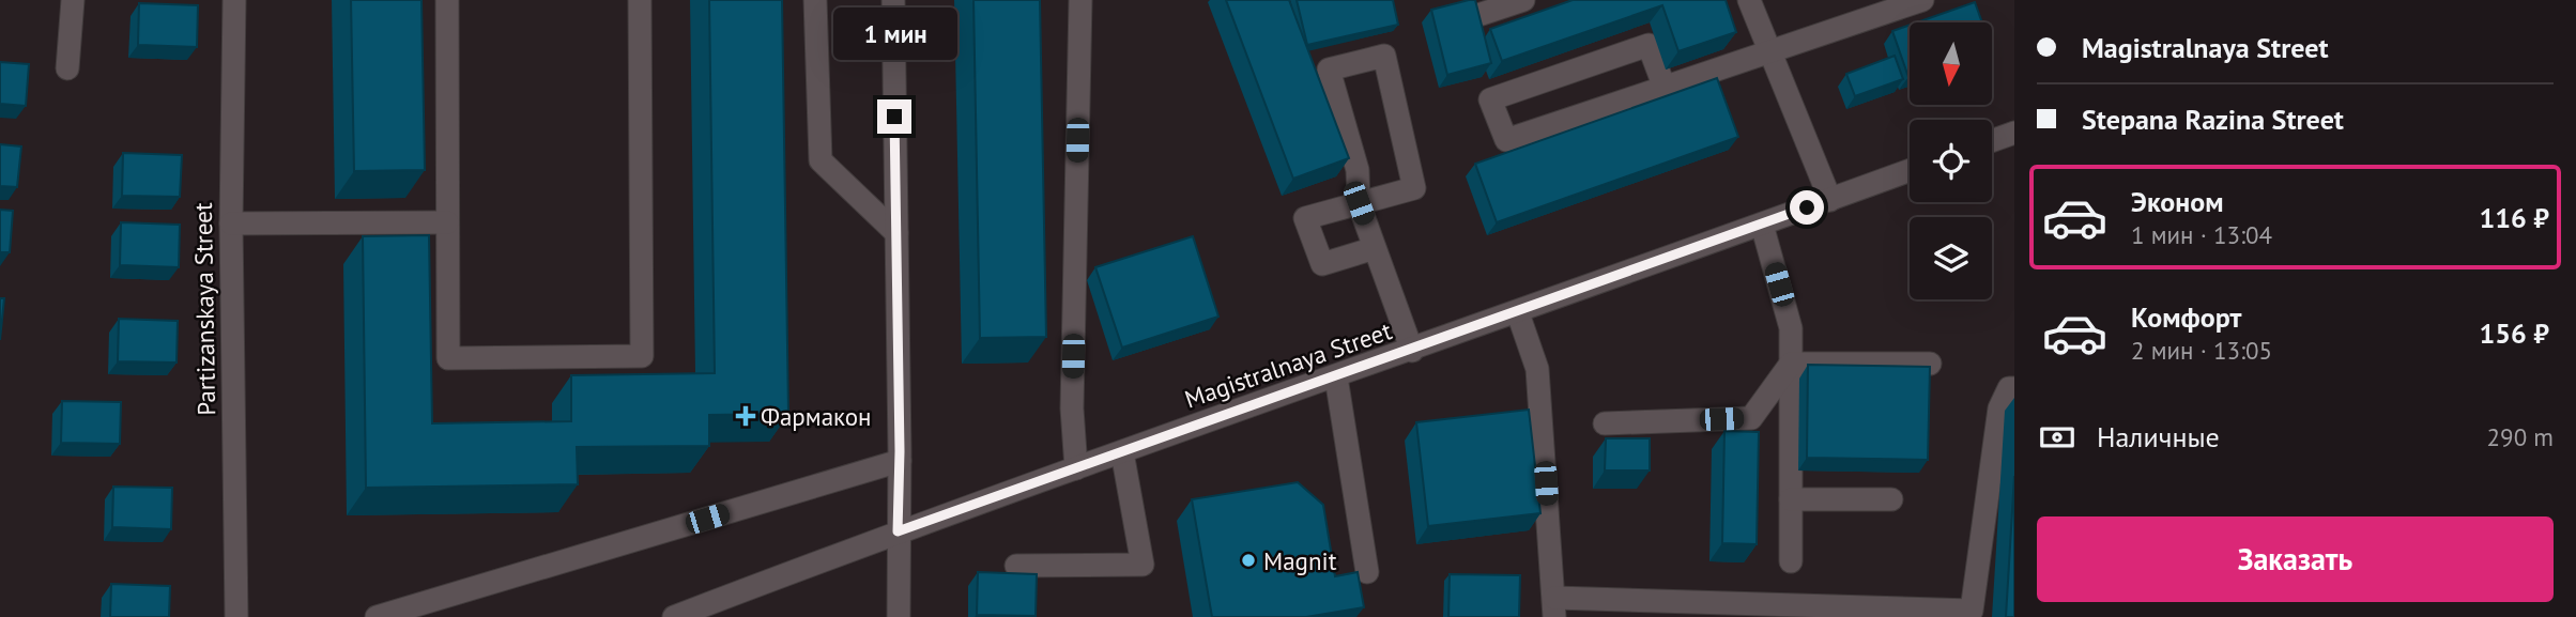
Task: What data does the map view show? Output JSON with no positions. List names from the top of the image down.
{
  "streets": {
    "street": ["Partizanskaya Street", "Magistralnaya Street"]
  },
  "places": {
    "health": ["Фармакон"],
    "other": ["Magnit"]
  },
  "north": "bottom",
  "page": {
    "banner": ["Magistralnaya Street", "Stepana Razina Street"],
    "bubble": "1 мин",
    "list": [
      {
        "name": "Эконом",
        "note": "1 мин · 13:04",
        "value": "116 ₽"
      },
      {
        "name": "Комфорт",
        "note": "2 мин · 13:05",
        "value": "156 ₽"
      }
    ],
    "pay": ["Наличные", "290 m"],
    "buttons": "Заказать"
  }
}
